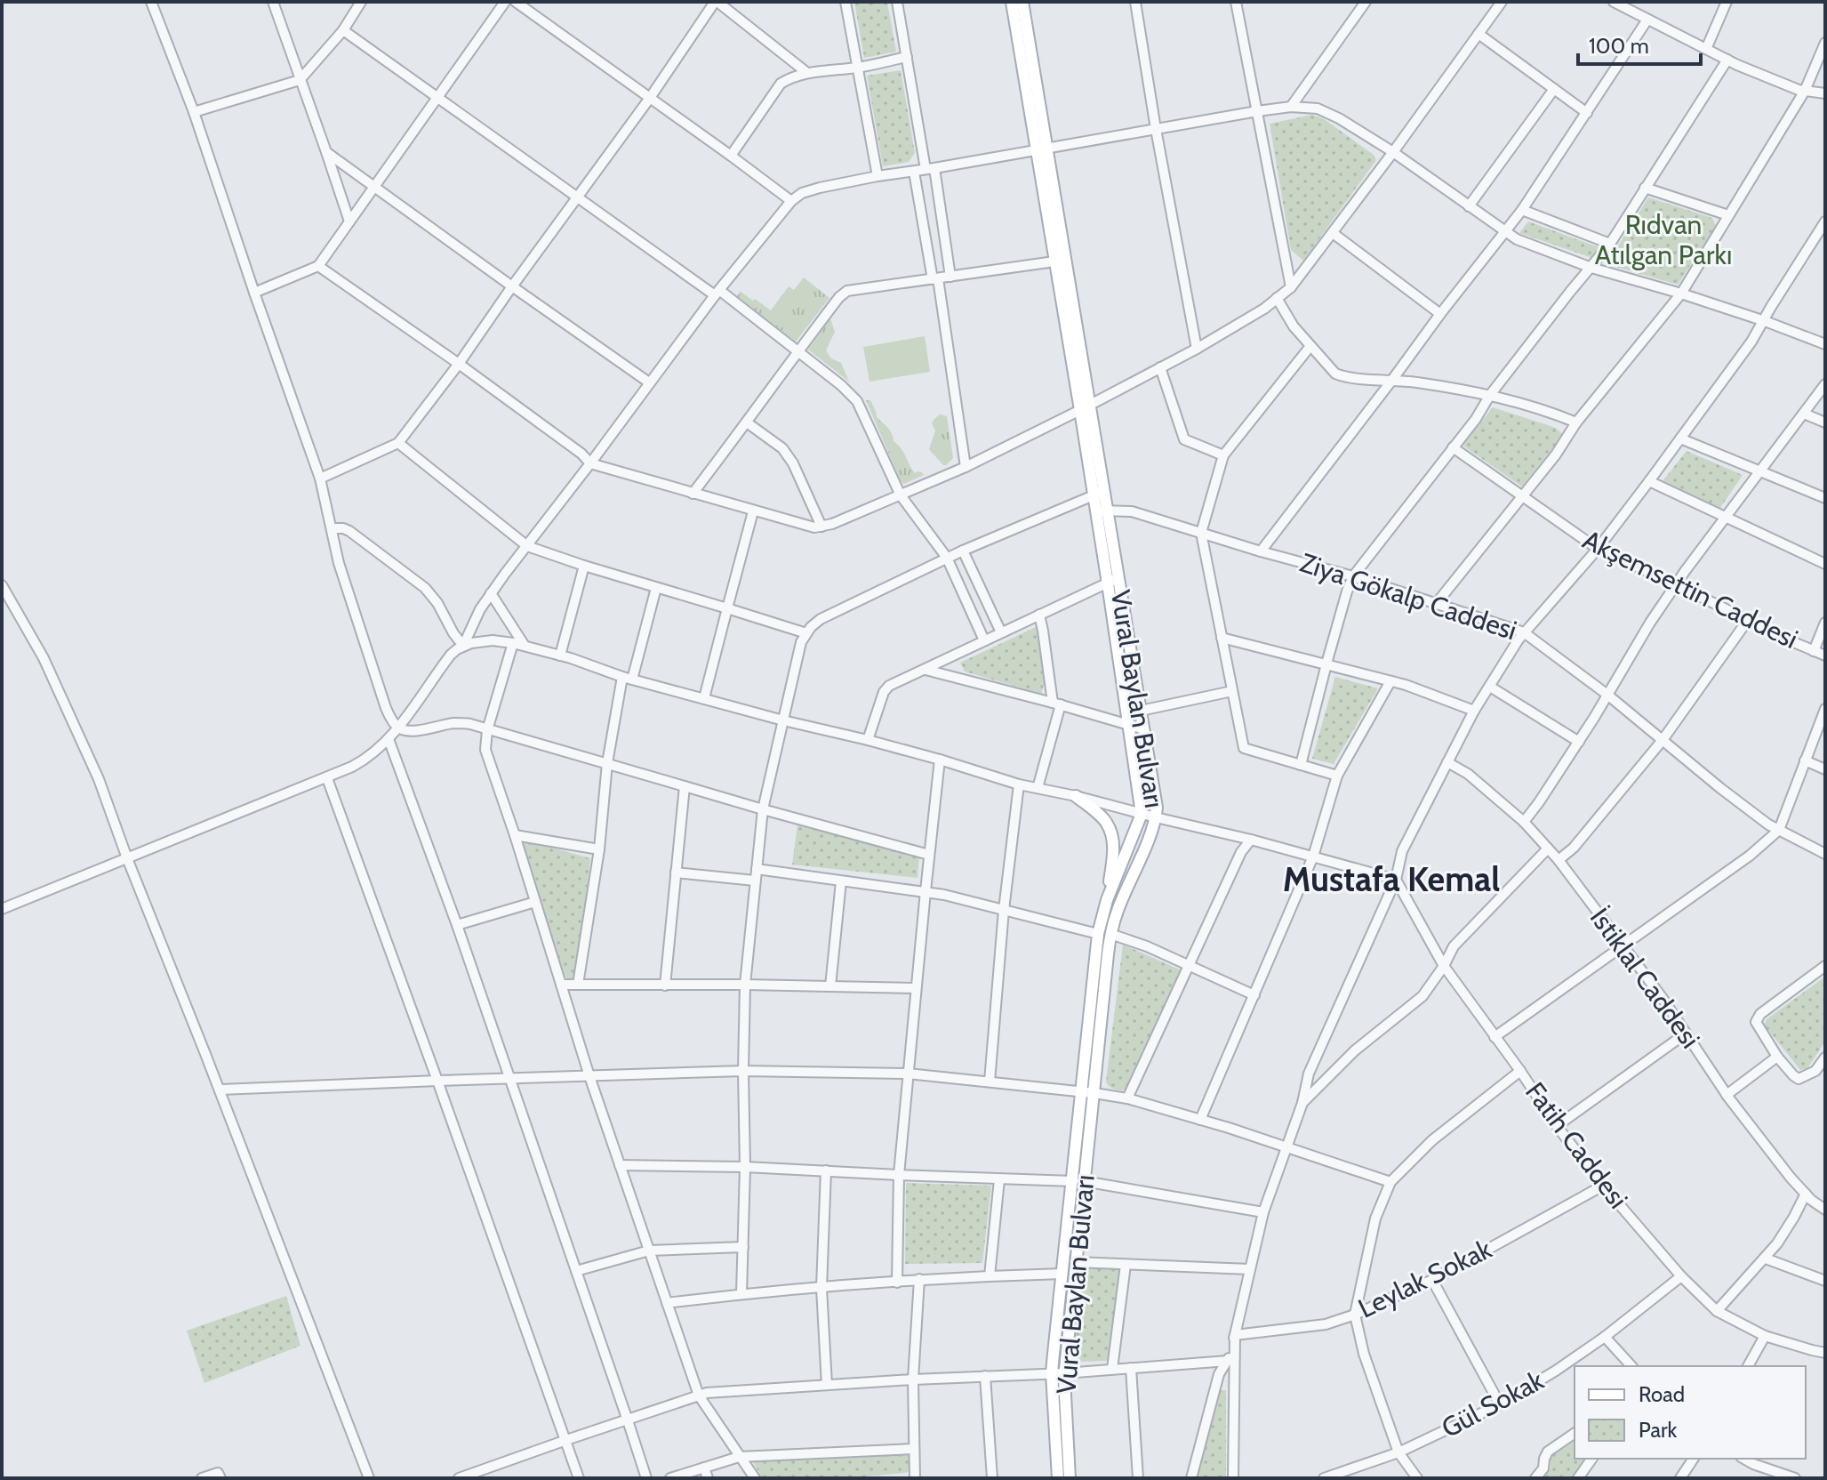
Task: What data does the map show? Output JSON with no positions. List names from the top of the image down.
{
  "streets": {
    "main road": ["Vural Baylan Bulvarı"],
    "street": [
      "Akşemsettin Caddesi",
      "Ziya Gökalp Caddesi",
      "İstiklal Caddesi",
      "Fatih Caddesi",
      "Leylak Sokak",
      "Gül Sokak"
    ]
  },
  "crossings": [
    ["Ziya Gökalp Caddesi", "Vural Baylan Bulvarı"],
    ["Fatih Caddesi", "Leylak Sokak"],
    ["Fatih Caddesi", "Gül Sokak"]
  ],
  "districts": ["Mustafa Kemal"],
  "parks": ["Rıdvan Atılgan Parkı"],
  "legend": ["Road", "Park"],
  "scale_bar": "100 m"
}
